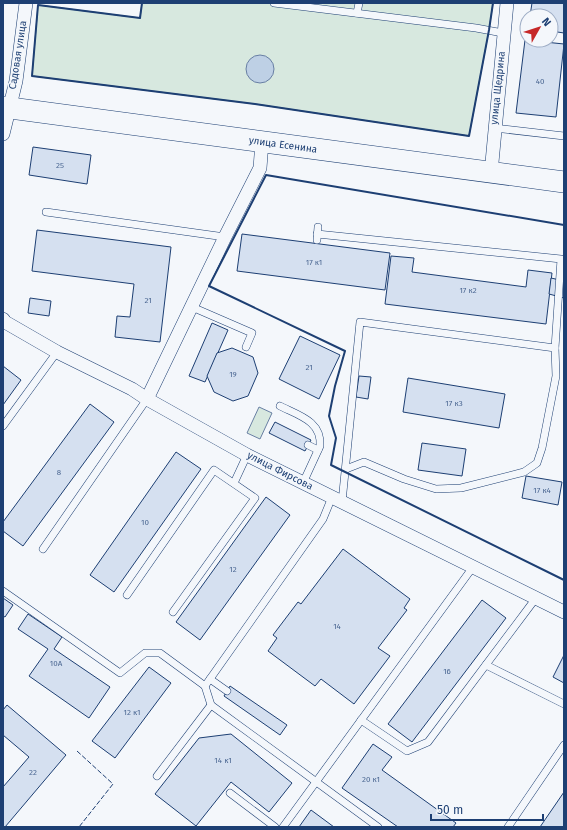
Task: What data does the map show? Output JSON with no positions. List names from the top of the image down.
{
  "streets": {
    "main road": ["улица Есенина"],
    "street": ["Садовая улица", "улица Щедрина", "улица Фирсова"]
  },
  "crossings": [
    ["Садовая улица", "улица Есенина"],
    ["улица Щедрина", "улица Есенина"]
  ],
  "house_numbers": [
    "40",
    "25",
    "17 к1",
    "17 к2",
    "21",
    "21",
    "19",
    "17 к3",
    "8",
    "17 к4",
    "10",
    "12",
    "14",
    "10А",
    "16",
    "12 к1",
    "14 к1",
    "22",
    "20 к1"
  ],
  "scale_bar": "50 m",
  "north": "top right"
}
